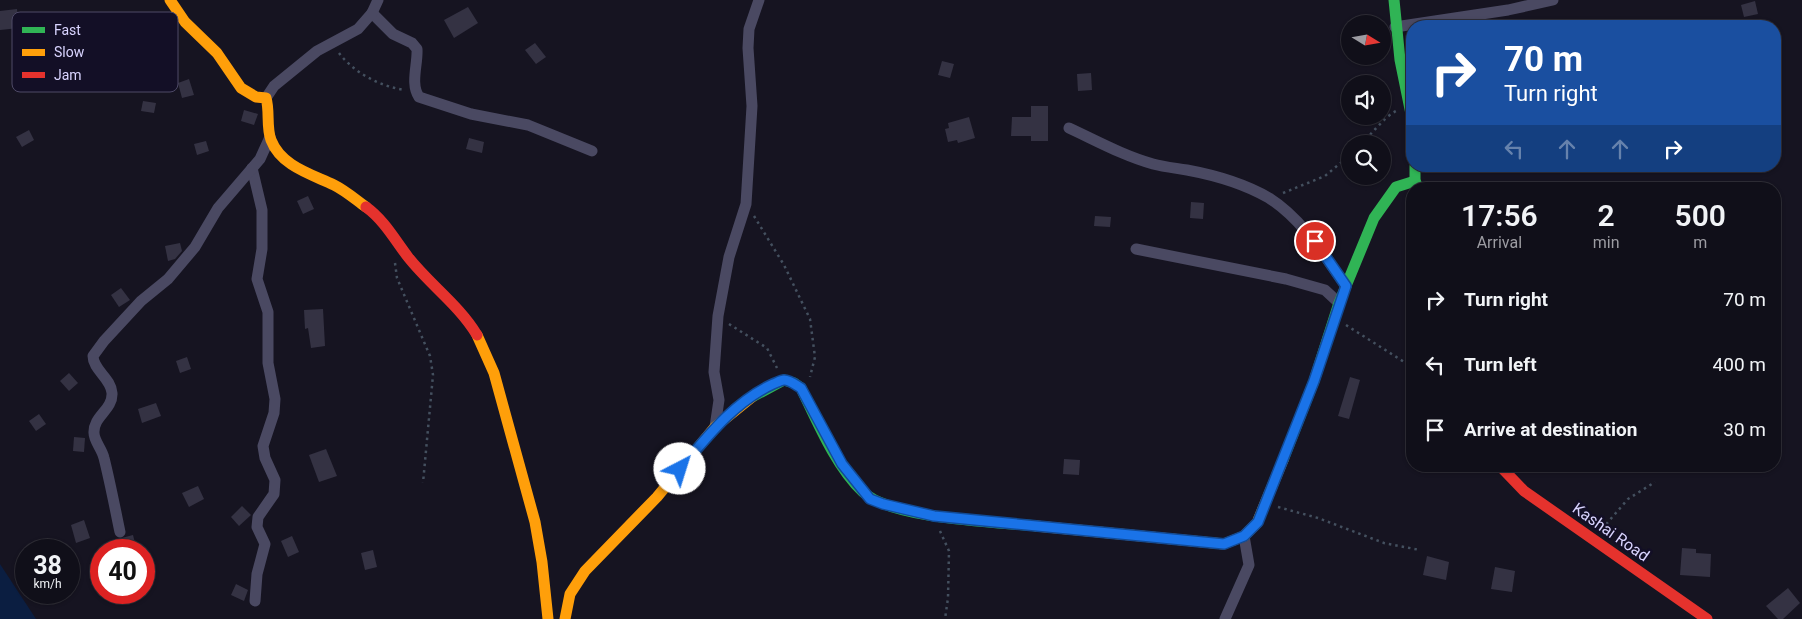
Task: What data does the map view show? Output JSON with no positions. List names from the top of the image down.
{
  "streets": {
    "street": ["Kashai Road"]
  },
  "legend": ["Fast", "Slow", "Jam"],
  "north": "right",
  "page": {
    "turn": ["70 m", "Turn right"],
    "eta": [
      "17:56",
      "Arrival",
      "2",
      "min",
      "500",
      "m"
    ],
    "list": [
      {
        "name": "Turn right",
        "value": "70 m"
      },
      {
        "name": "Turn left",
        "value": "400 m"
      },
      {
        "name": "Arrive at destination",
        "value": "30 m"
      }
    ],
    "speed": "38 km/h",
    "limit": "40"
  }
}
